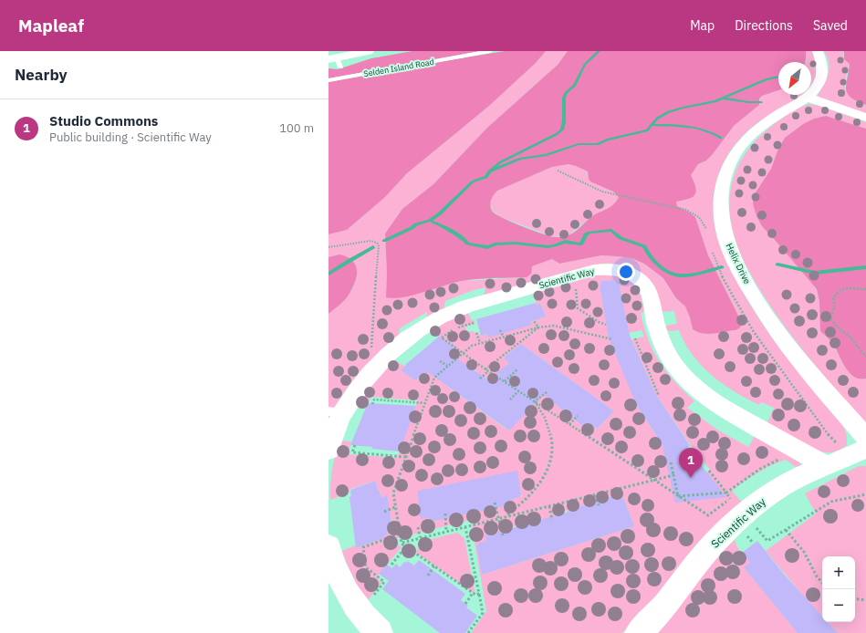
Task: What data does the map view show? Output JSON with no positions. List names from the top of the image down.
{
  "streets": {
    "street": ["Helix Drive", "Scientific Way"],
    "lane": ["Selden Island Road"]
  },
  "crossings": [
    ["Helix Drive", "Scientific Way"]
  ],
  "north": "bottom left",
  "page": {
    "header": "Mapleaf",
    "nav": ["Map", "Directions", "Saved"],
    "heading": "Nearby",
    "list": [
      {
        "mark": "1",
        "name": "Studio Commons",
        "note": "Public building · Scientific Way",
        "value": "100 m"
      }
    ],
    "pins": "1",
    "map_buttons": ["+", "−"]
  }
}
